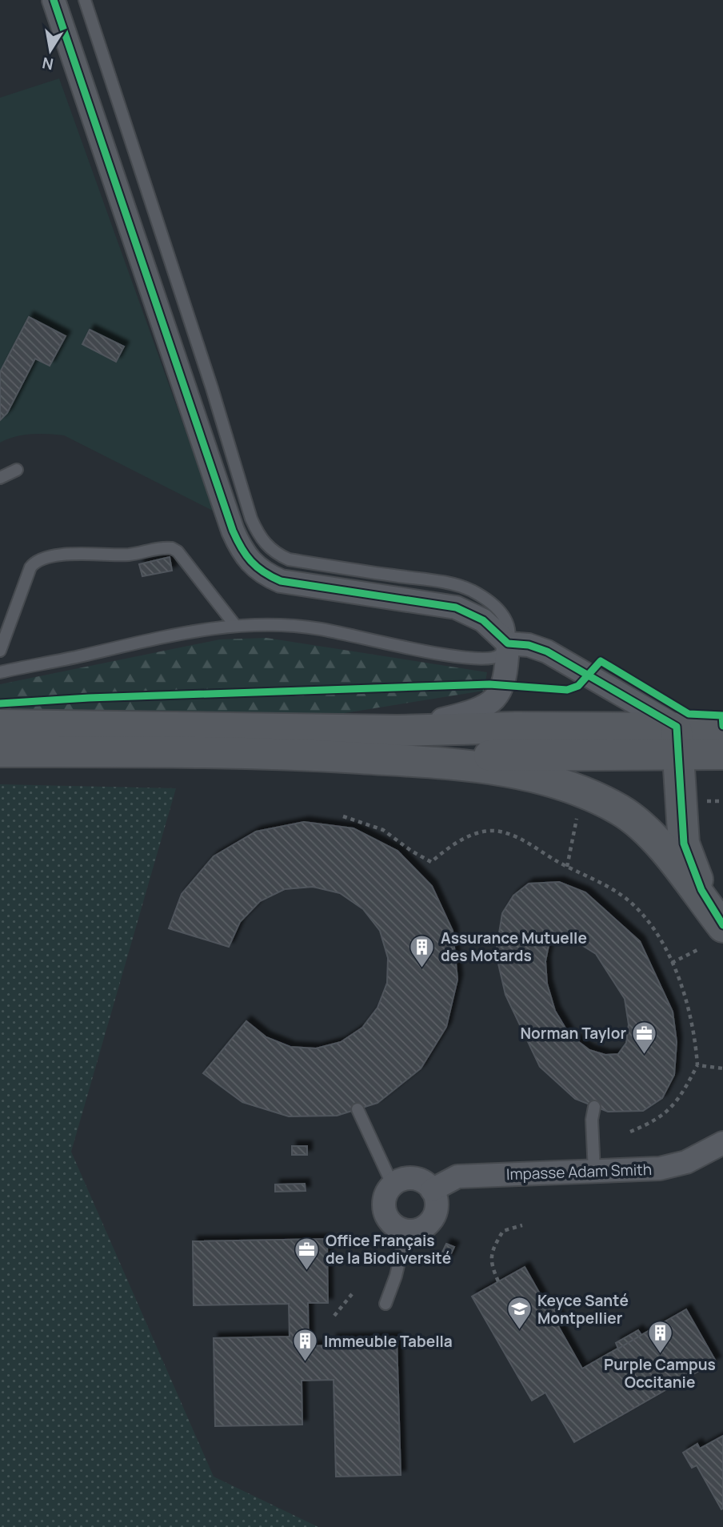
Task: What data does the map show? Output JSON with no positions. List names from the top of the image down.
{
  "streets": {
    "street": ["Impasse Adam Smith"]
  },
  "places": {
    "building": ["Assurance Mutuelle des Motards", "Purple Campus Occitanie", "Immeuble Tabella"],
    "office": ["Norman Taylor", "Office Français de la Biodiversité"],
    "school or university": ["Keyce Santé Montpellier"]
  },
  "north": "bottom"
}
